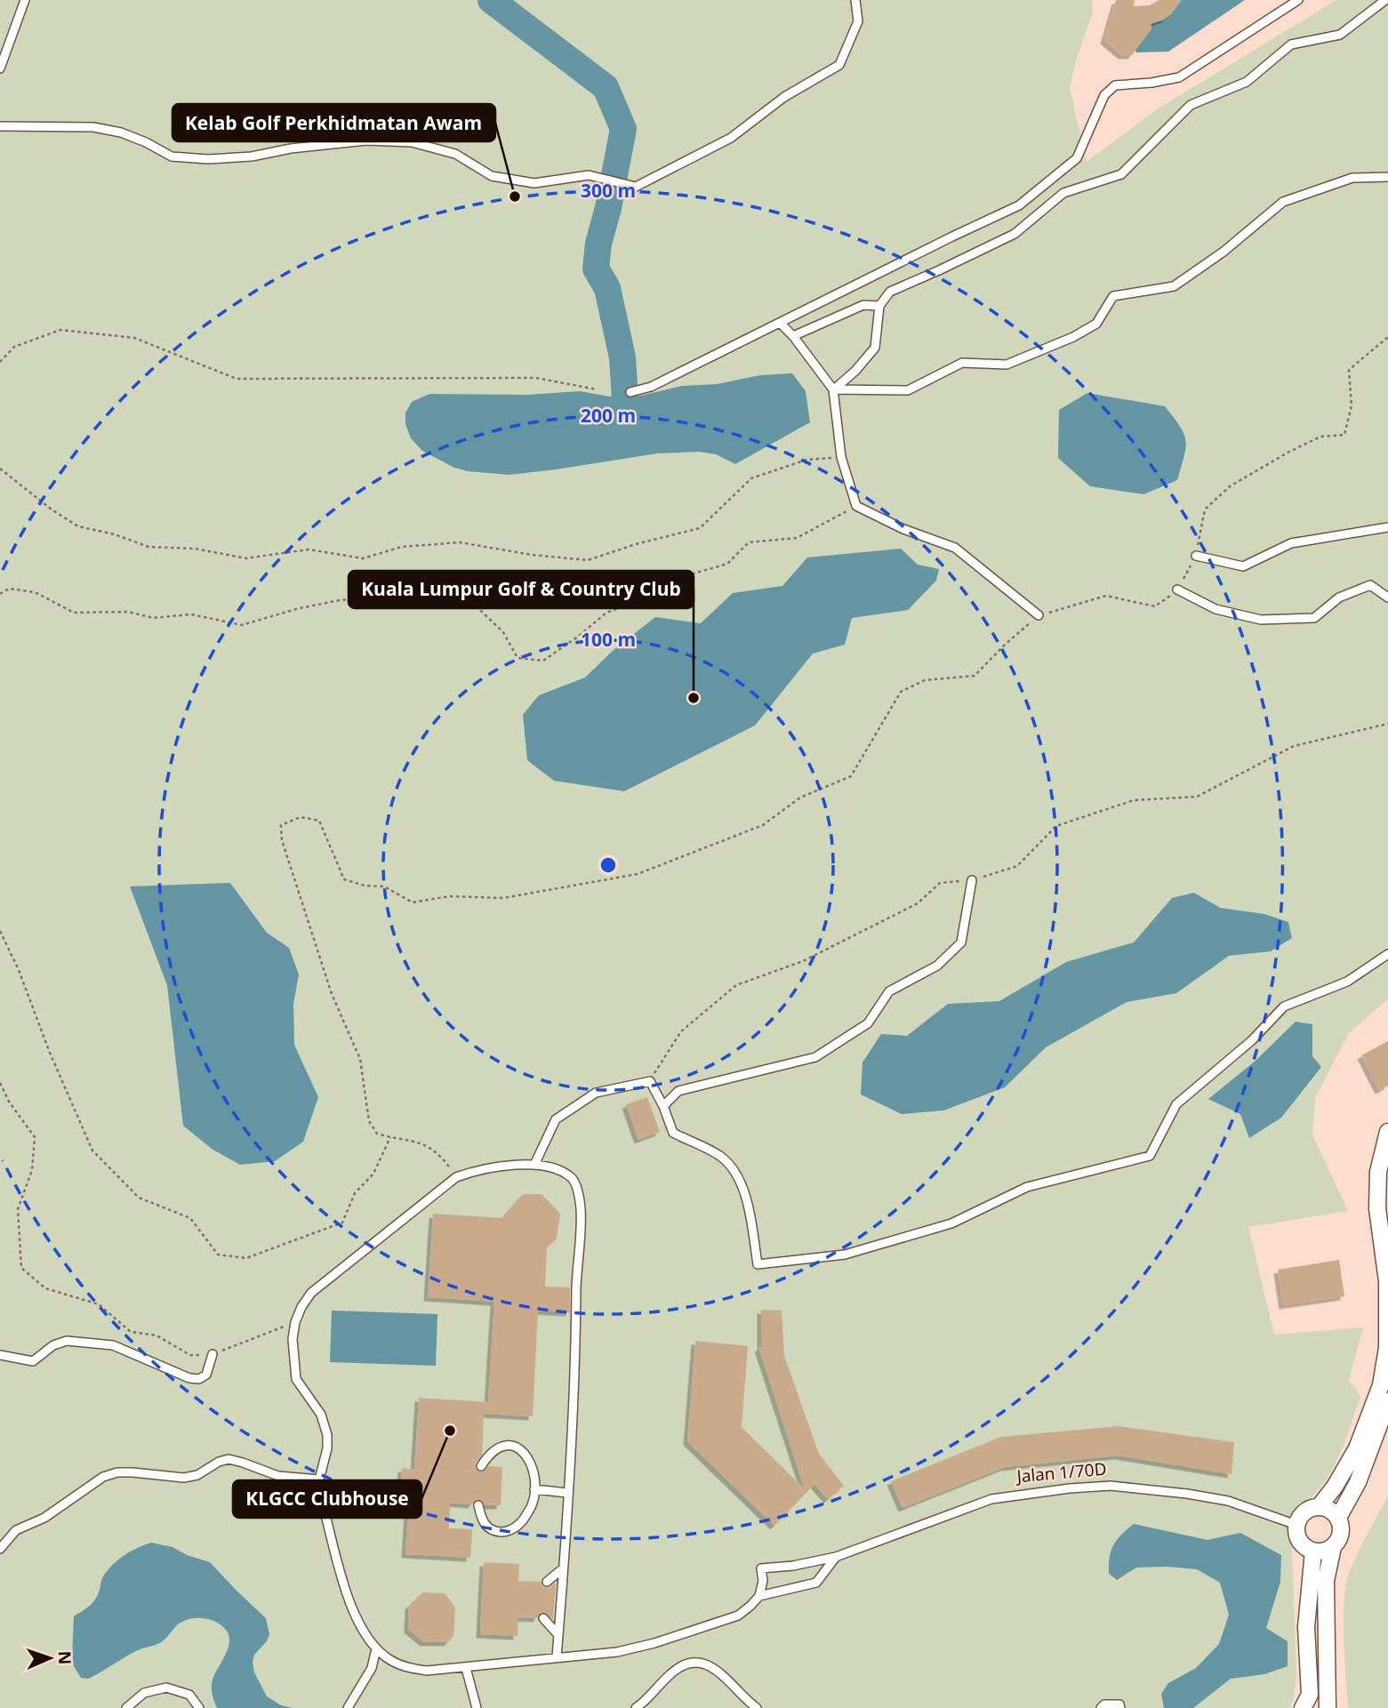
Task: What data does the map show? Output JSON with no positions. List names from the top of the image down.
{
  "streets": {
    "lane": ["Jalan 1/70D"]
  },
  "places": ["Kelab Golf Perkhidmatan Awam", "Kuala Lumpur Golf & Country Club", "KLGCC Clubhouse"],
  "north": "right",
  "rings": ["300 m", "200 m", "100 m"]
}
